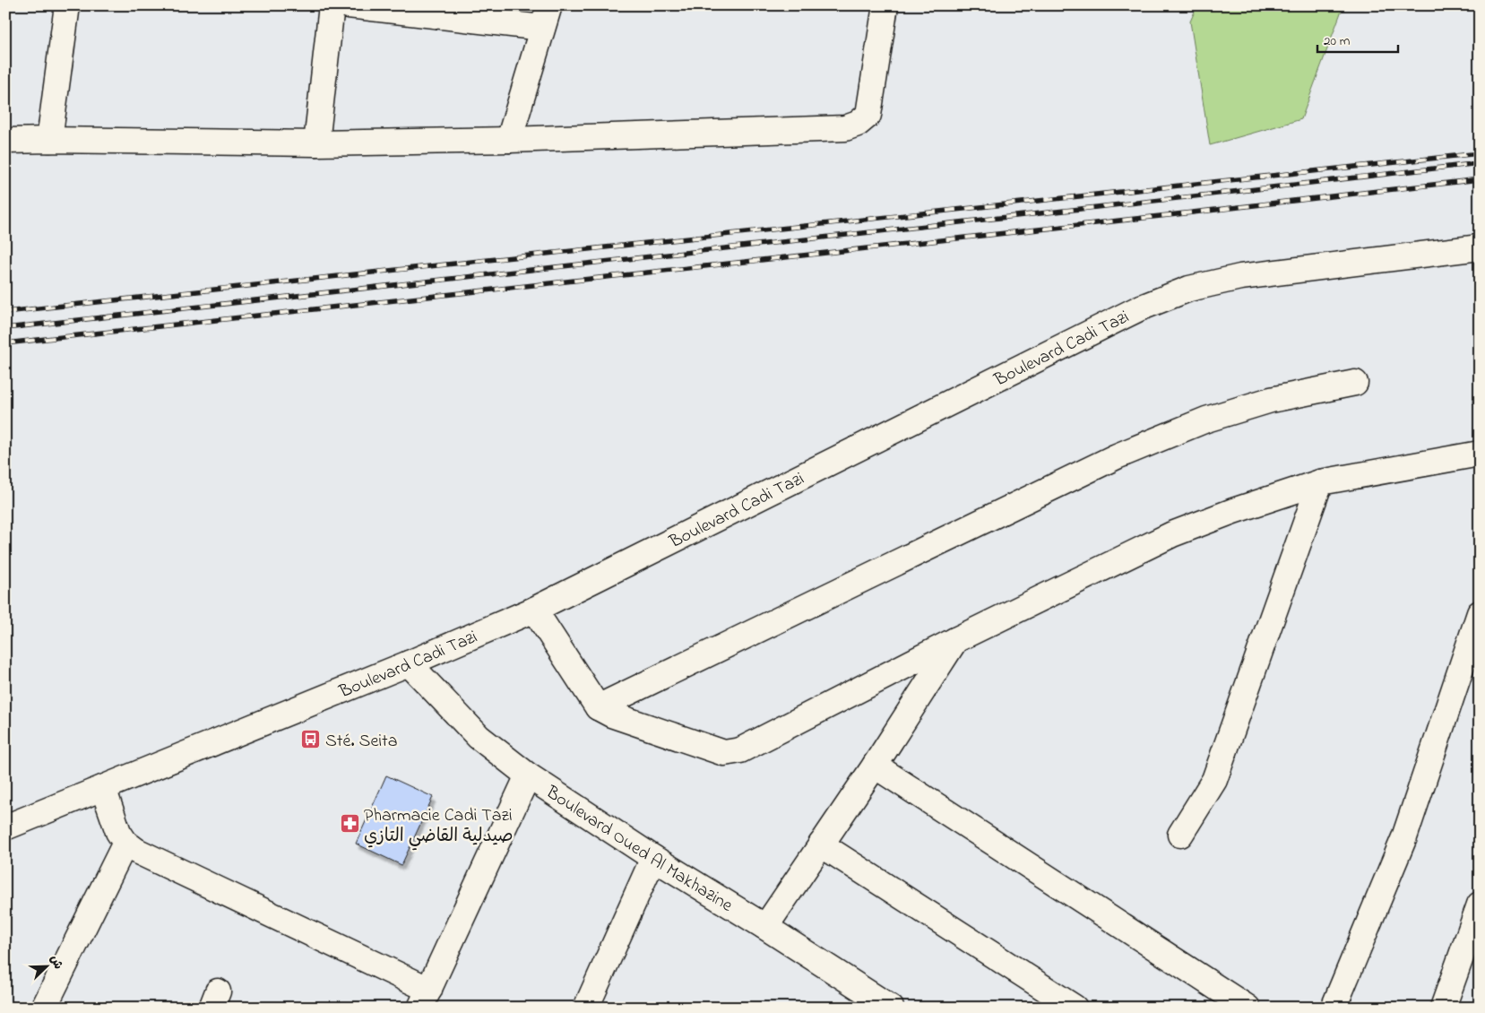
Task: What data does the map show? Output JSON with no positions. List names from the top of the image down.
{
  "streets": {
    "street": ["Boulevard Cadi Tazi", "Boulevard Oued Al Makhazine"]
  },
  "crossings": [
    ["Boulevard Cadi Tazi", "Boulevard Oued Al Makhazine"]
  ],
  "places": {
    "bus stop": ["Sté. Seita"],
    "pharmacy": ["Pharmacie Cadi Tazi صيدلية القاضي التازي"]
  },
  "scale_bar": "20 m",
  "north": "top right"
}
